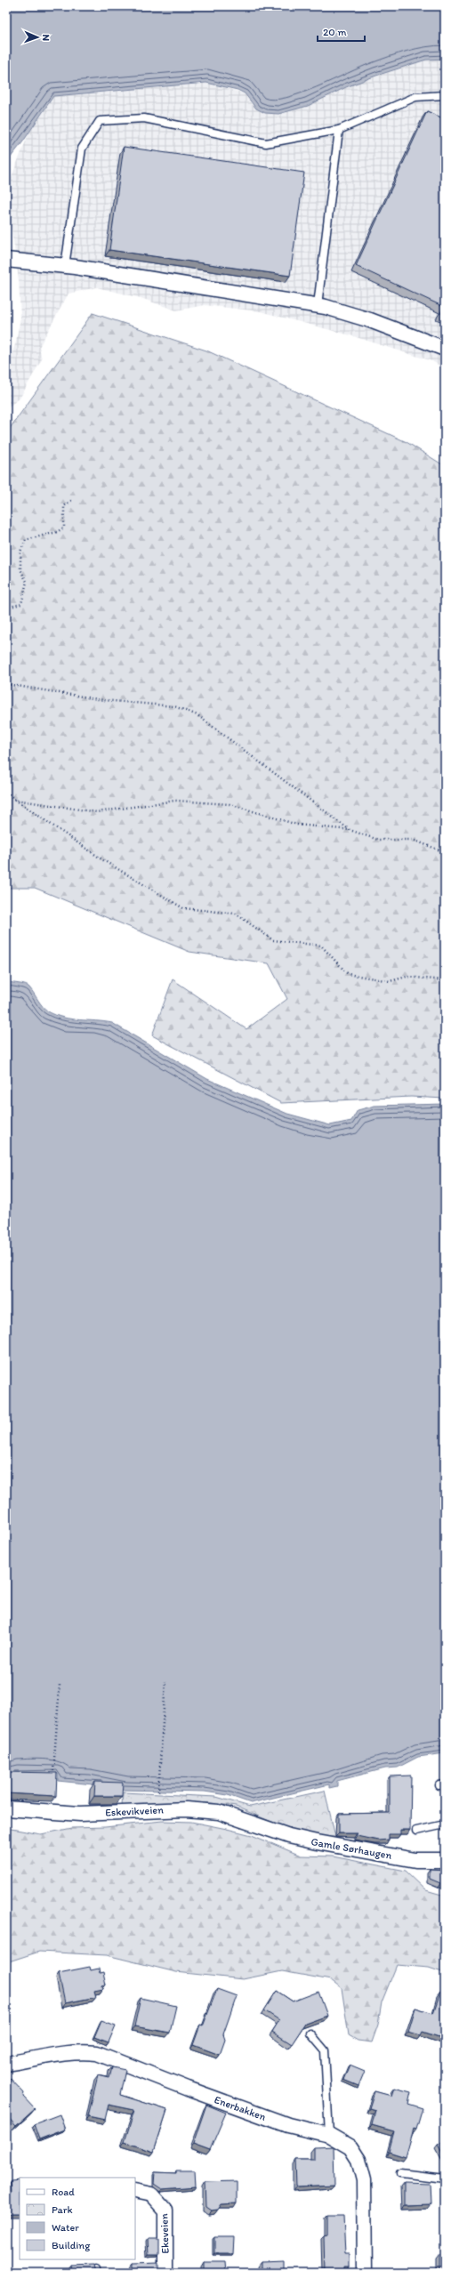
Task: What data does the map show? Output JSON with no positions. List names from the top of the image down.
{
  "streets": {
    "street": [
      "Eskevikveien",
      "Gamle Sørhaugen",
      "Enerbakken",
      "Ekeveien"
    ]
  },
  "crossings": [
    ["Eskevikveien", "Gamle Sørhaugen"]
  ],
  "legend": [
    "Road",
    "Park",
    "Water",
    "Building"
  ],
  "scale_bar": "20 m",
  "north": "right"
}
